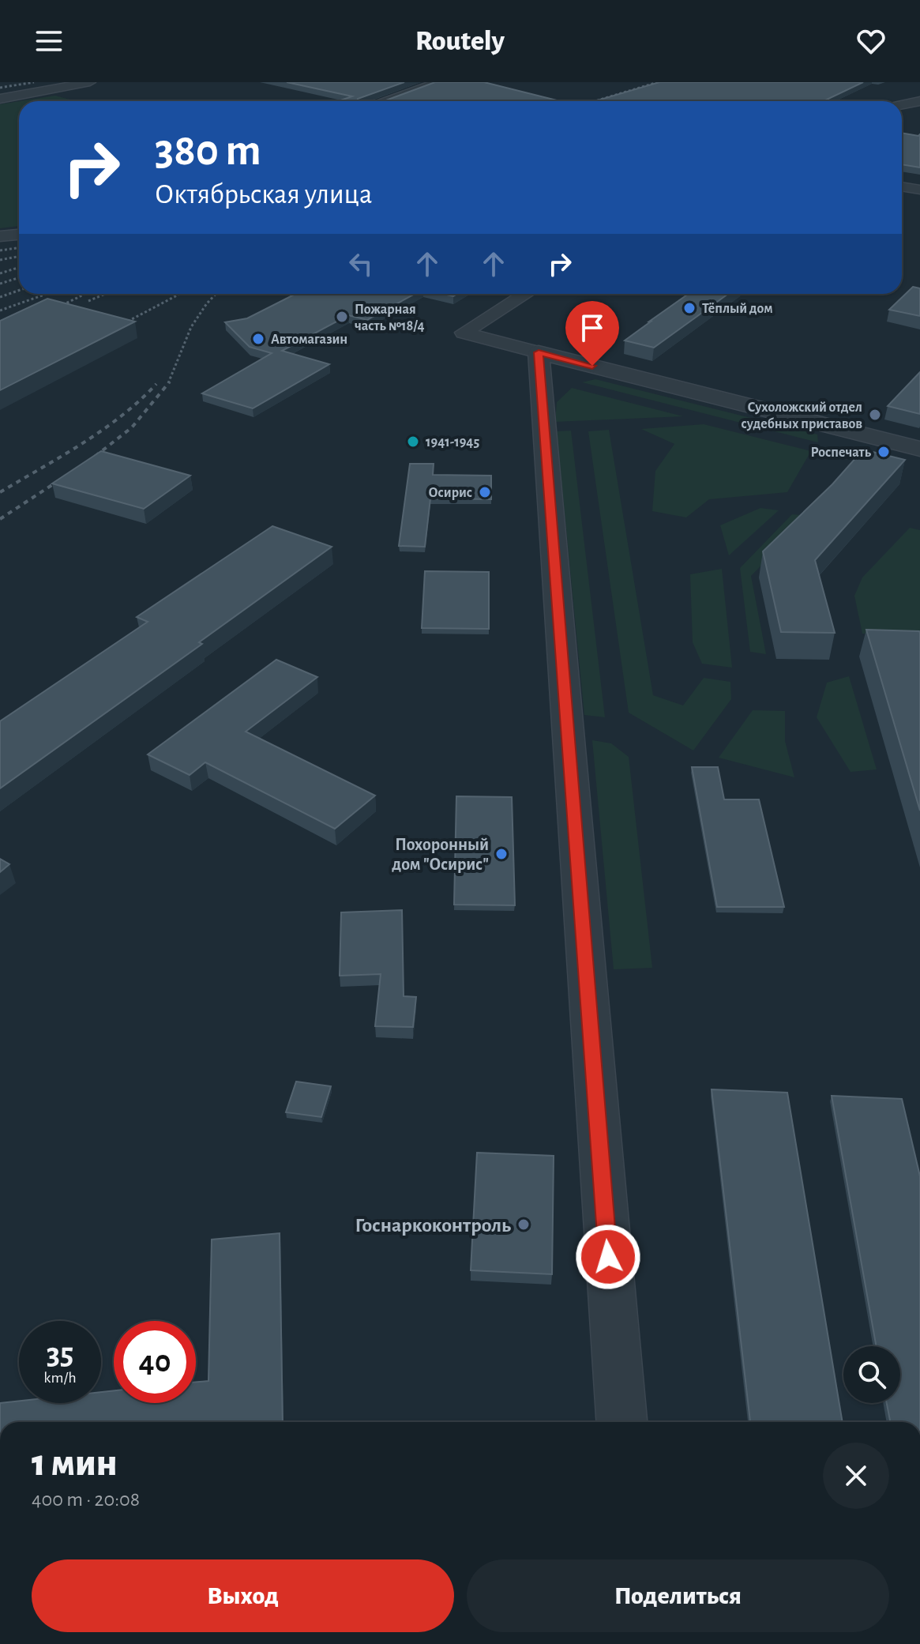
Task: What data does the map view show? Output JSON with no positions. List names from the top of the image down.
{
  "places": [
    "Тёплый дом",
    "Пожарная часть №18/4",
    "Автомагазин",
    "Сухоложский отдел судебных приставов",
    "1941-1945",
    "Роспечать",
    "Осирис",
    "Похоронный дом \"Осирис\"",
    "Госнаркоконтроль"
  ],
  "page": {
    "header": "Routely",
    "turn": ["380 m", "Октябрьская улица"],
    "speed": "35 km/h",
    "limit": "40",
    "heading": ["1 мин", "400 m · 20:08"],
    "buttons": ["Выход", "Поделиться"]
  }
}
